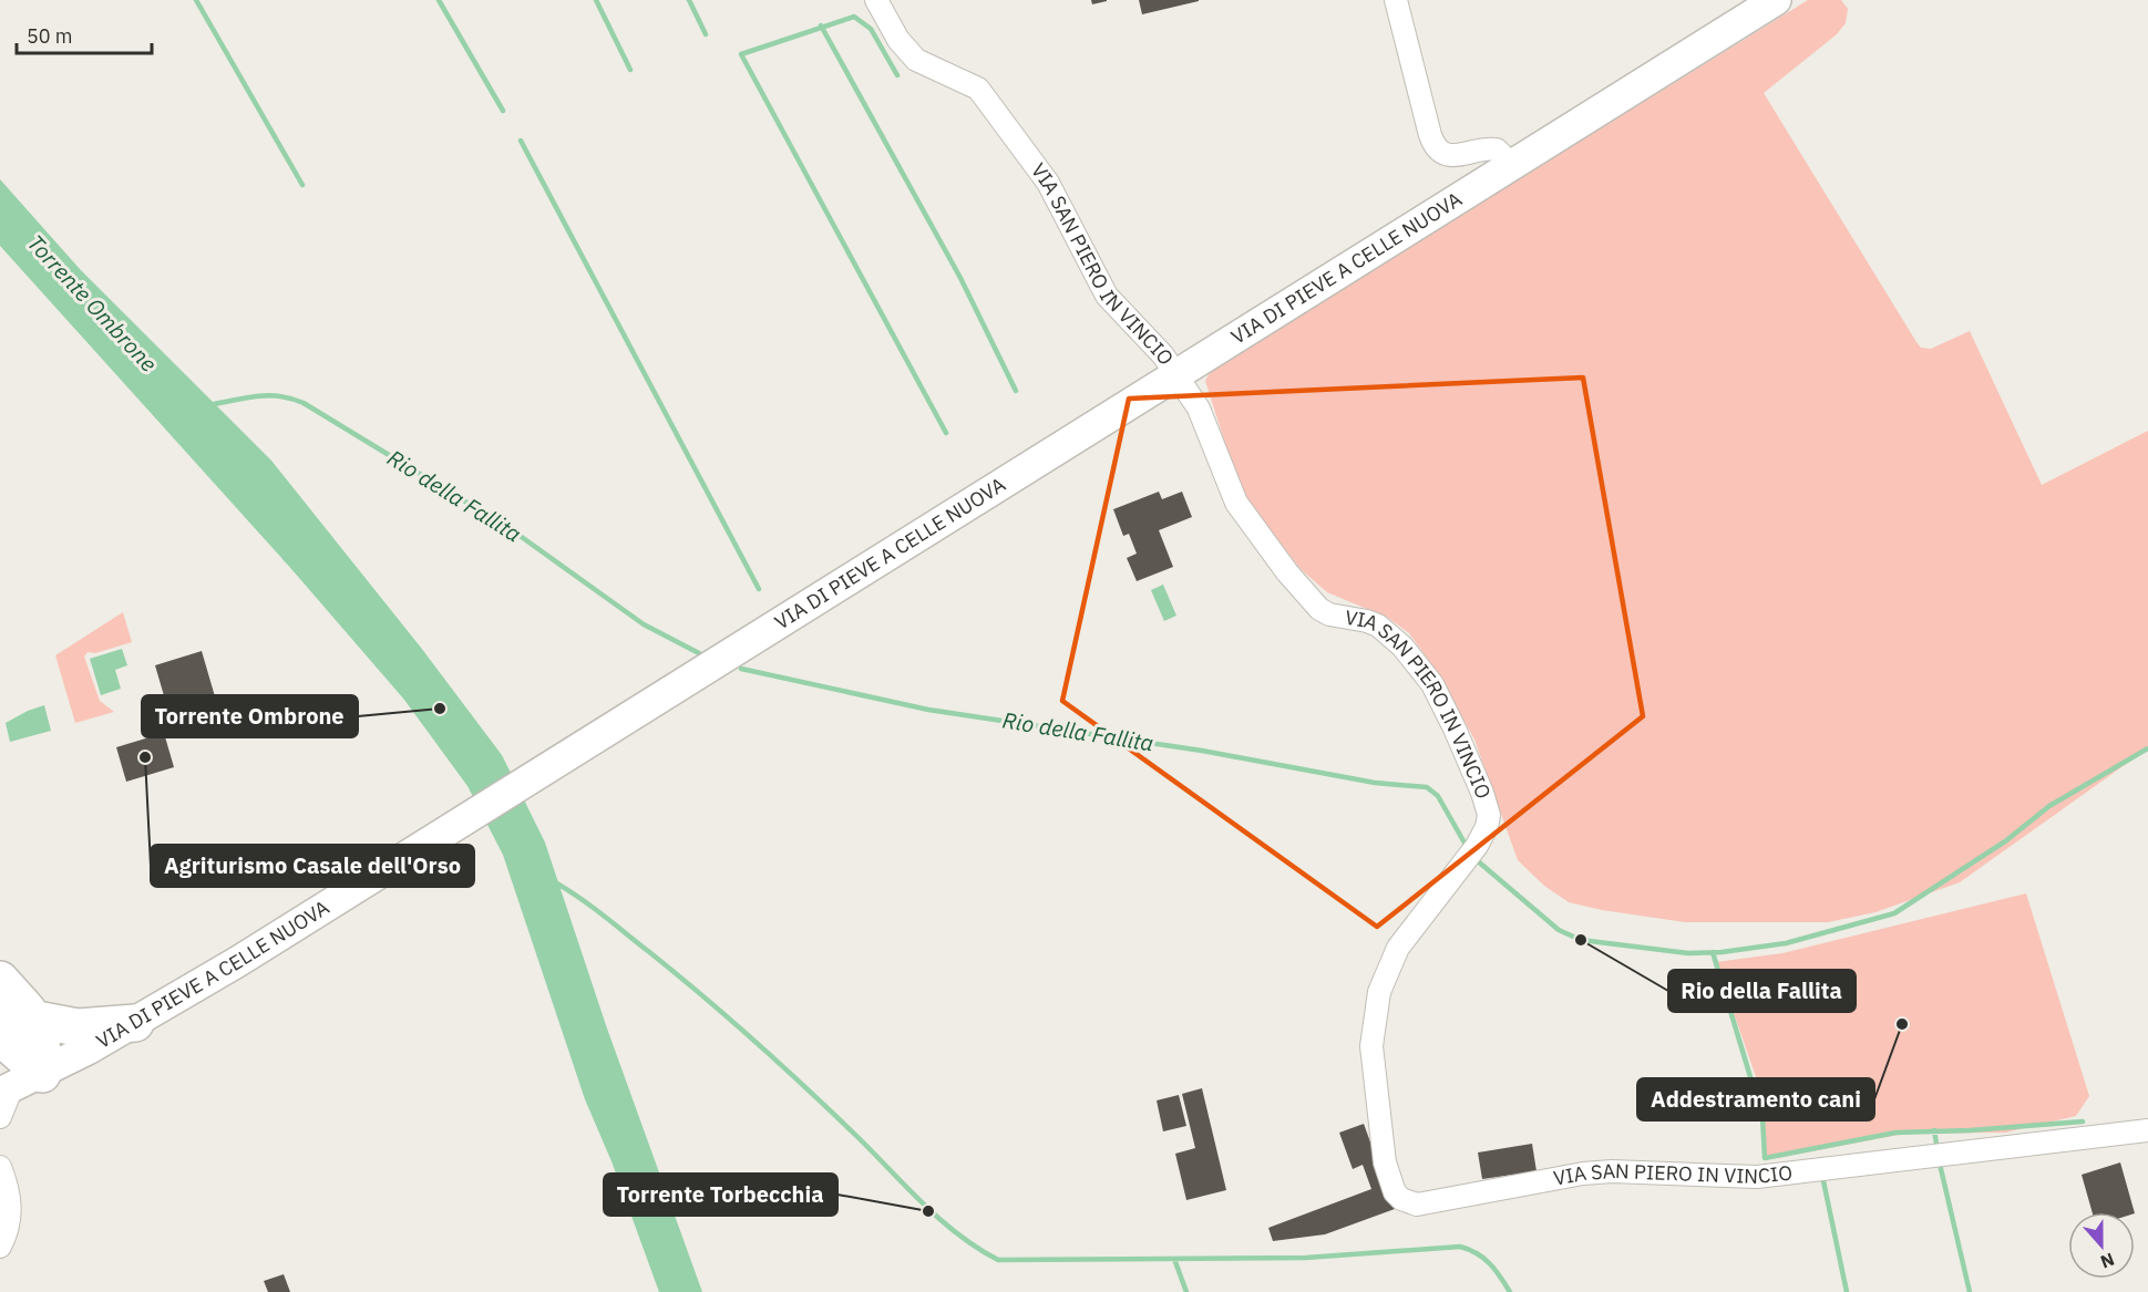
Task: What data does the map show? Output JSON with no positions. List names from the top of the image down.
{
  "streets": {
    "main road": ["VIA DI PIEVE A CELLE NUOVA"],
    "street": ["VIA SAN PIERO IN VINCIO"]
  },
  "crossings": [
    ["VIA SAN PIERO IN VINCIO", "VIA DI PIEVE A CELLE NUOVA"]
  ],
  "water": ["Torrente Ombrone", "Rio della Fallita"],
  "places": [
    "Torrente Ombrone",
    "Agriturismo Casale dell'Orso",
    "Rio della Fallita",
    "Addestramento cani",
    "Torrente Torbecchia"
  ],
  "scale_bar": "50 m",
  "north": "bottom"
}
